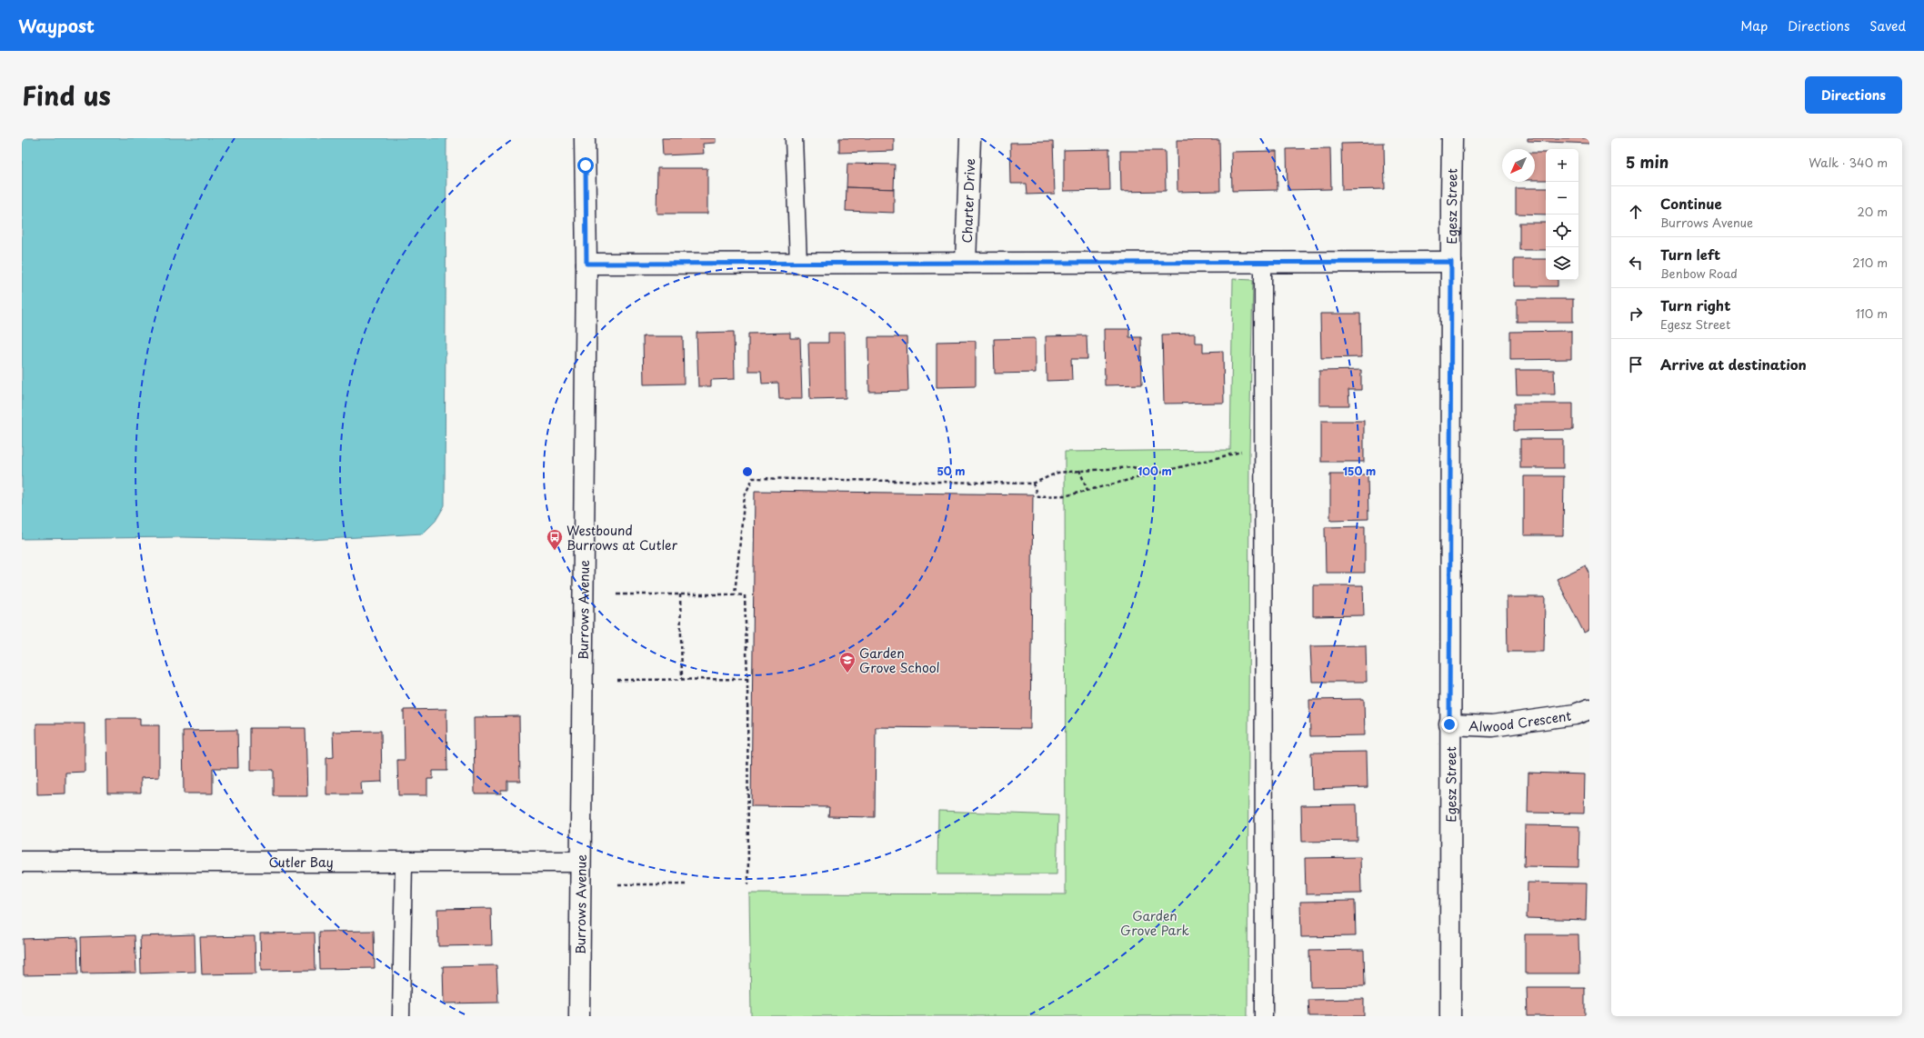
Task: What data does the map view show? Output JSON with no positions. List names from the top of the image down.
{
  "streets": {
    "street": [
      "Charter Drive",
      "Egesz Street",
      "Burrows Avenue",
      "Alwood Crescent",
      "Cutler Bay"
    ]
  },
  "crossings": [
    ["Egesz Street", "Alwood Crescent"],
    ["Burrows Avenue", "Cutler Bay"]
  ],
  "parks": ["Garden Grove Park"],
  "places": {
    "bus stop": ["Westbound Burrows at Cutler"],
    "school or university": ["Garden Grove School"]
  },
  "north": "bottom left",
  "page": {
    "header": "Waypost",
    "nav": ["Map", "Directions", "Saved"],
    "title": "Find us",
    "buttons": "Directions",
    "heading": ["5 min", "Walk · 340 m"],
    "map_buttons": ["+", "−"],
    "list": [
      ["Continue", "Burrows Avenue", "20 m"],
      ["Turn left", "Benbow Road", "210 m"],
      ["Turn right", "Egesz Street", "110 m"],
      "Arrive at destination"
    ]
  },
  "rings": ["50 m", "100 m", "150 m"]
}
